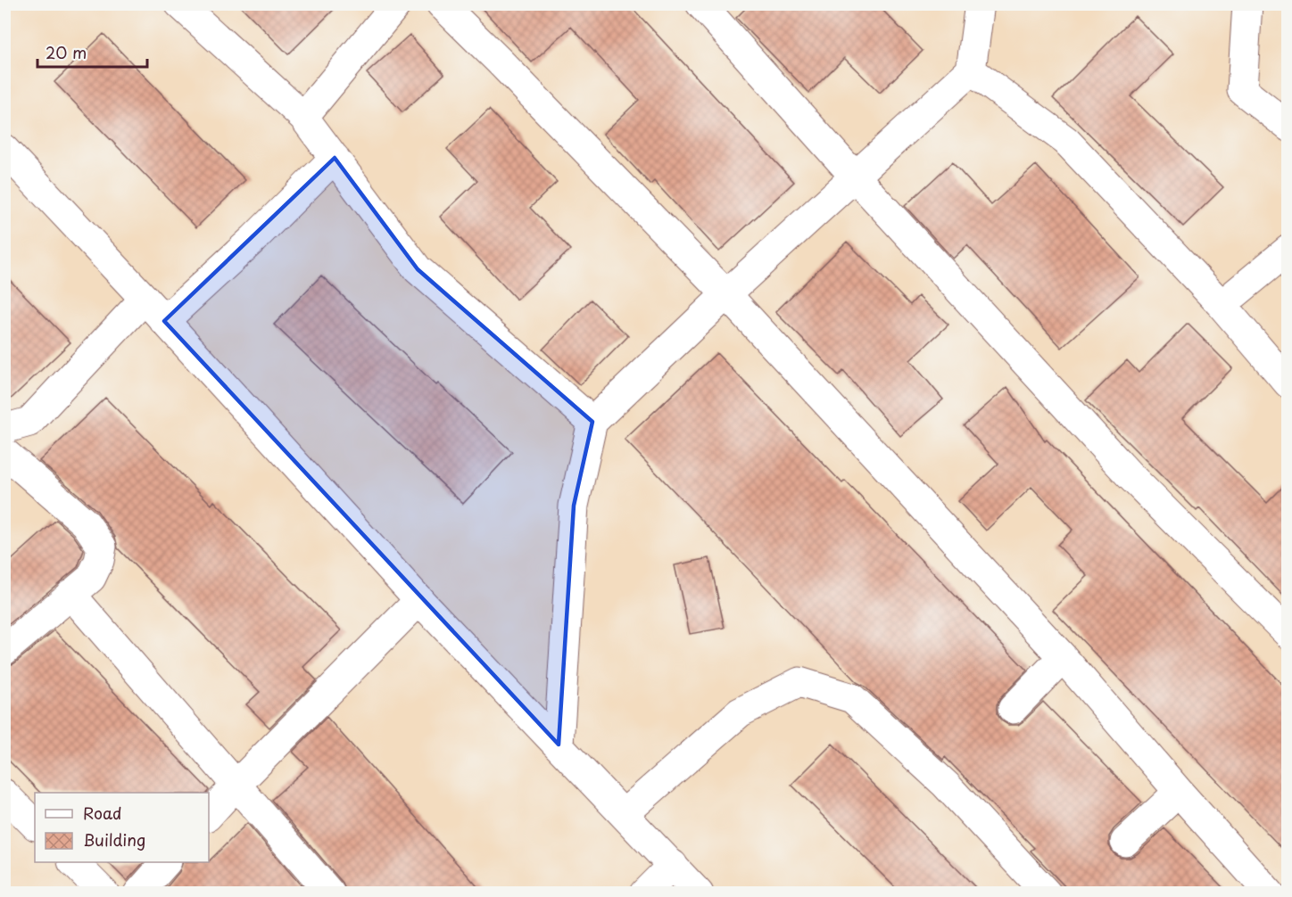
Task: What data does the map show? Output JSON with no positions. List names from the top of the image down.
{
  "legend": ["Road", "Building"],
  "scale_bar": "20 m"
}
